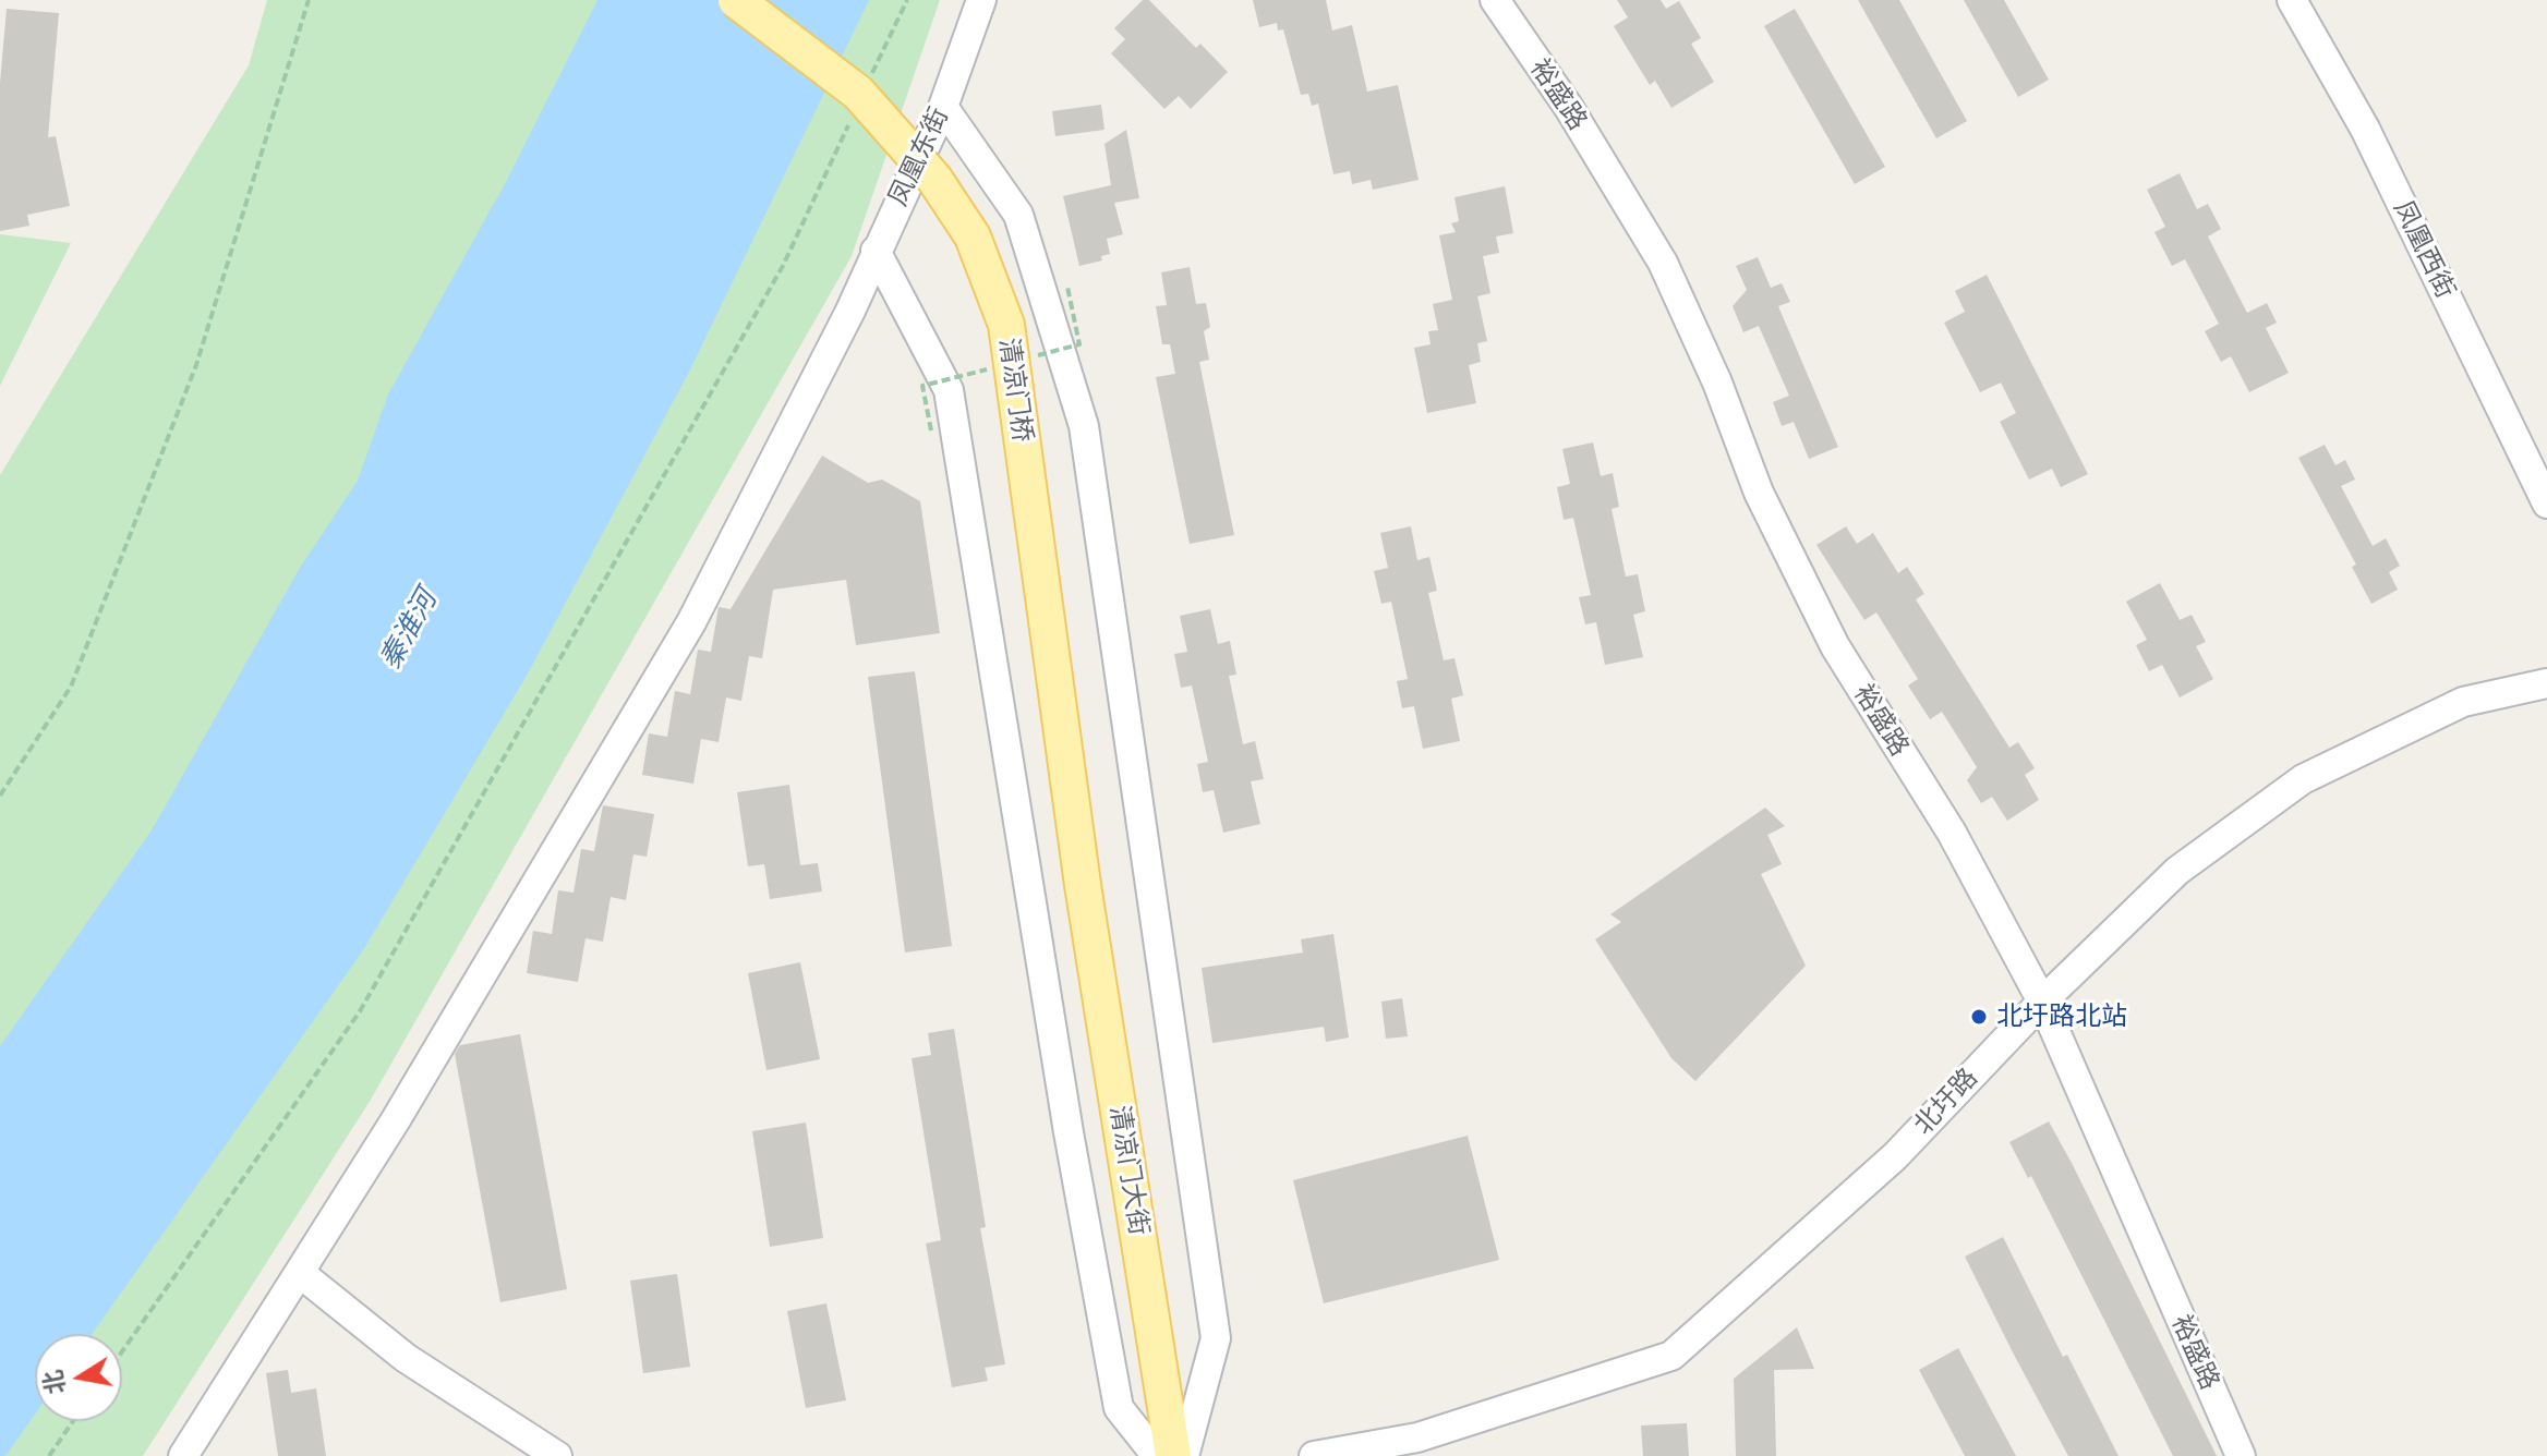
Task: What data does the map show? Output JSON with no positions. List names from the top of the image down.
{
  "streets": {
    "main road": ["清凉门桥", "清凉门大街"],
    "street": [
      "裕盛路",
      "凤凰东街",
      "凤凰西街",
      "北圩路"
    ]
  },
  "crossings": [
    ["裕盛路", "北圩路"],
    ["清凉门桥", "清凉门大街"]
  ],
  "water": ["秦淮河"],
  "places": ["北圩路北站"],
  "north": "left"
}
